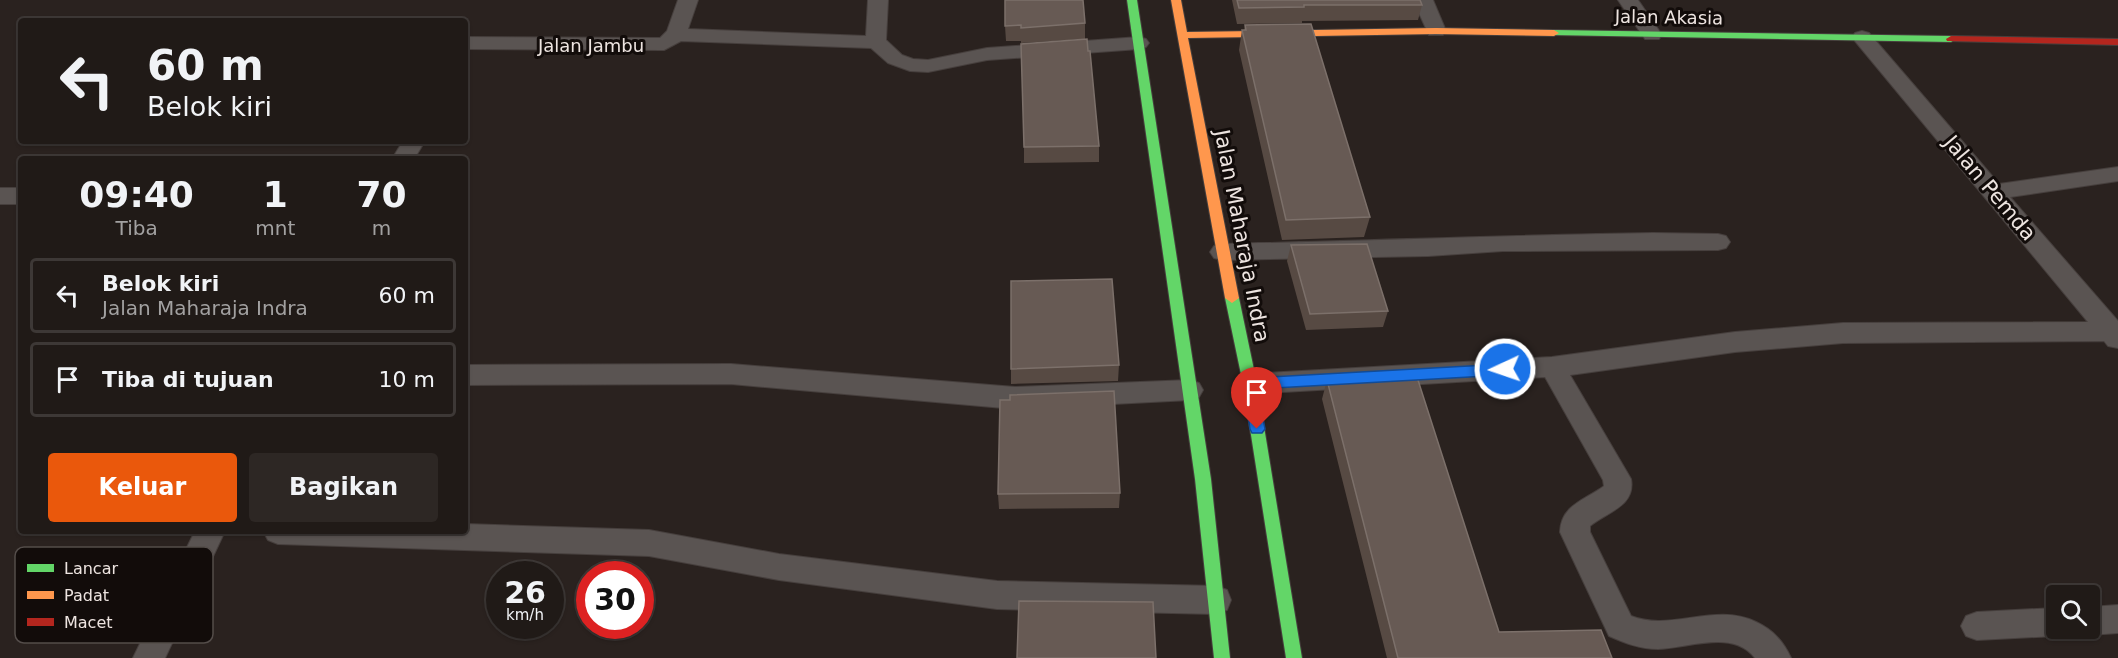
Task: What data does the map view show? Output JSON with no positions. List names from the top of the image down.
{
  "streets": {
    "main road": ["Jalan Akasia", "Jalan Maharaja Indra"],
    "street": ["Jalan Jambu", "Jalan Pemda"]
  },
  "crossings": [
    ["Jalan Akasia", "Jalan Pemda"],
    ["Jalan Akasia", "Jalan Maharaja Indra"]
  ],
  "legend": ["Lancar", "Padat", "Macet"],
  "page": {
    "turn": ["60 m", "Belok kiri"],
    "eta": [
      "09:40",
      "Tiba",
      "1",
      "mnt",
      "70",
      "m"
    ],
    "list": [
      {
        "name": "Belok kiri",
        "note": "Jalan Maharaja Indra",
        "value": "60 m"
      },
      {
        "name": "Tiba di tujuan",
        "value": "10 m"
      }
    ],
    "buttons": ["Keluar", "Bagikan"],
    "speed": "26 km/h",
    "limit": "30"
  }
}
